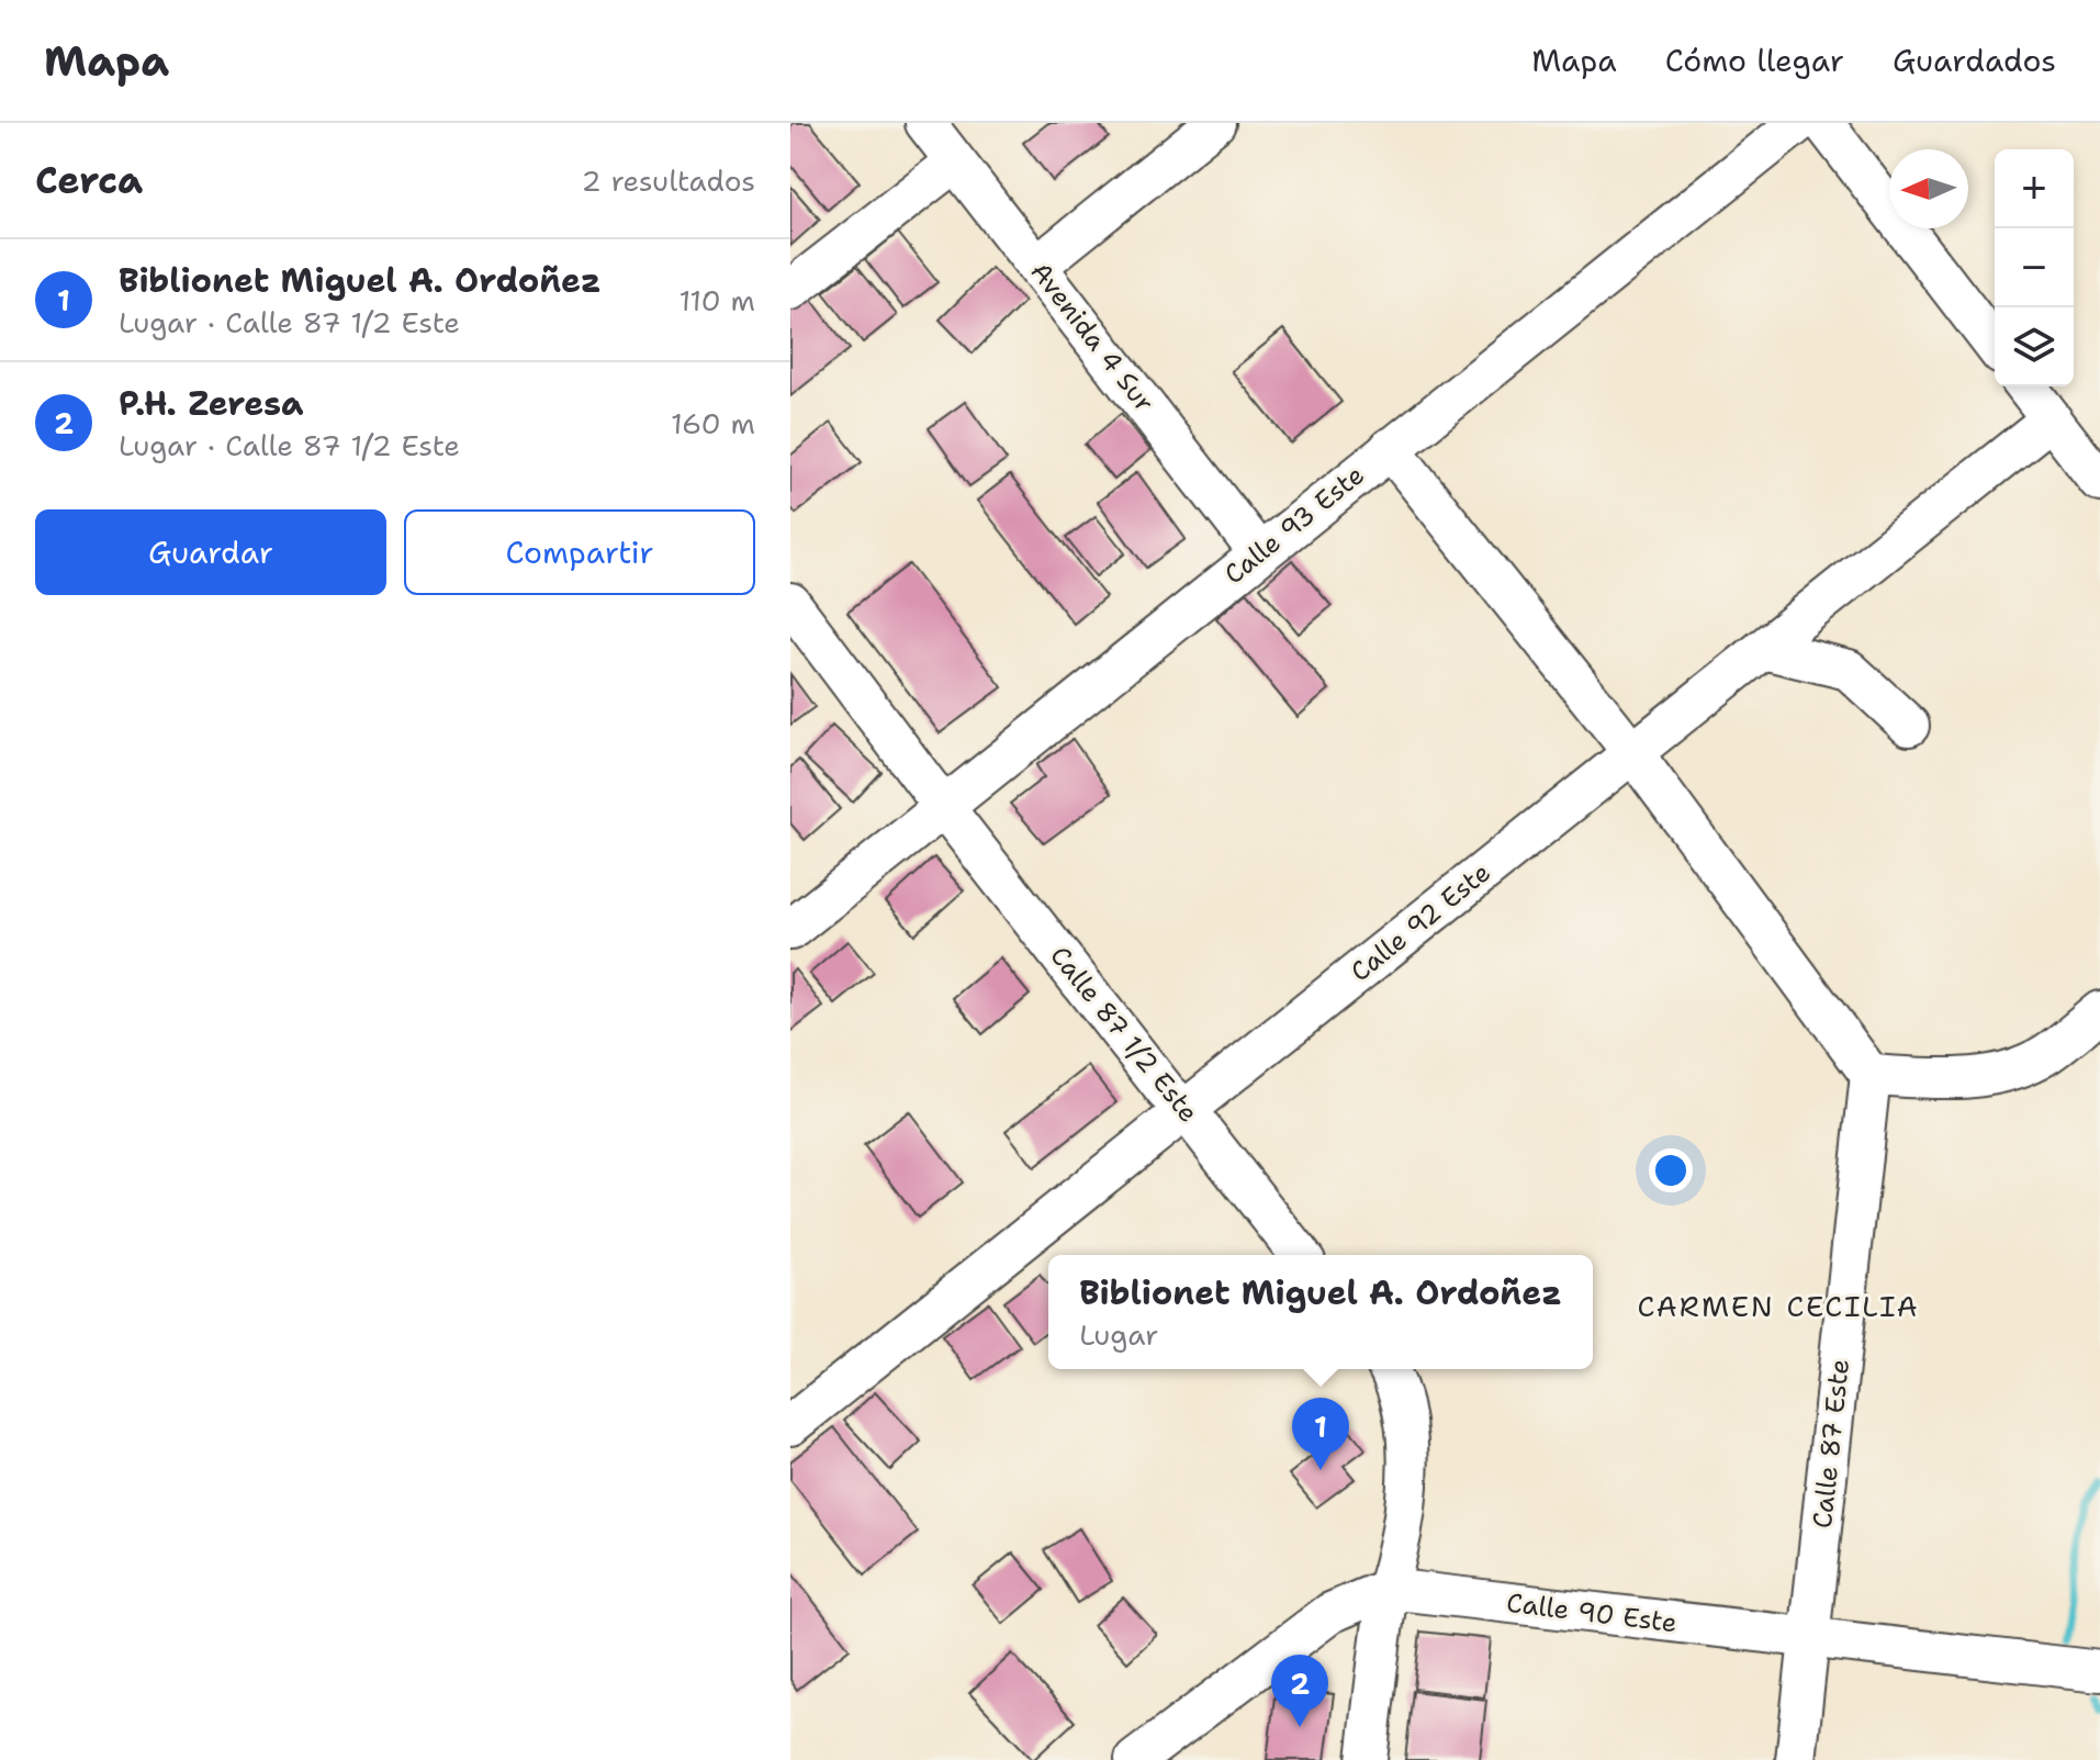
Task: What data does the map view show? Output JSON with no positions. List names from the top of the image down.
{
  "streets": {
    "street": [
      "Avenida 4 Sur",
      "Calle 93 Este",
      "Calle 92 Este",
      "Calle 87 1/2 Este",
      "Calle 87 Este",
      "Calle 90 Este"
    ]
  },
  "crossings": [
    ["Avenida 4 Sur", "Calle 93 Este"],
    ["Calle 93 Este", "Calle 87 1/2 Este"],
    ["Calle 92 Este", "Calle 87 1/2 Este"],
    ["Calle 87 Este", "Calle 90 Este"]
  ],
  "districts": ["CARMEN CECILIA"],
  "north": "left",
  "page": {
    "header": "Mapa",
    "nav": ["Mapa", "Cómo llegar", "Guardados"],
    "heading": ["Cerca", "2 resultados"],
    "map_buttons": ["+", "−"],
    "list": [
      {
        "mark": "1",
        "name": "Biblionet Miguel A. Ordoñez",
        "note": "Lugar · Calle 87 1/2 Este",
        "value": "110 m"
      },
      {
        "mark": "2",
        "name": "P.H. Zeresa",
        "note": "Lugar · Calle 87 1/2 Este",
        "value": "160 m"
      }
    ],
    "buttons": ["Guardar", "Compartir"],
    "popup": ["Biblionet Miguel A. Ordoñez", "Lugar"],
    "pins": ["1", "2"]
  }
}
